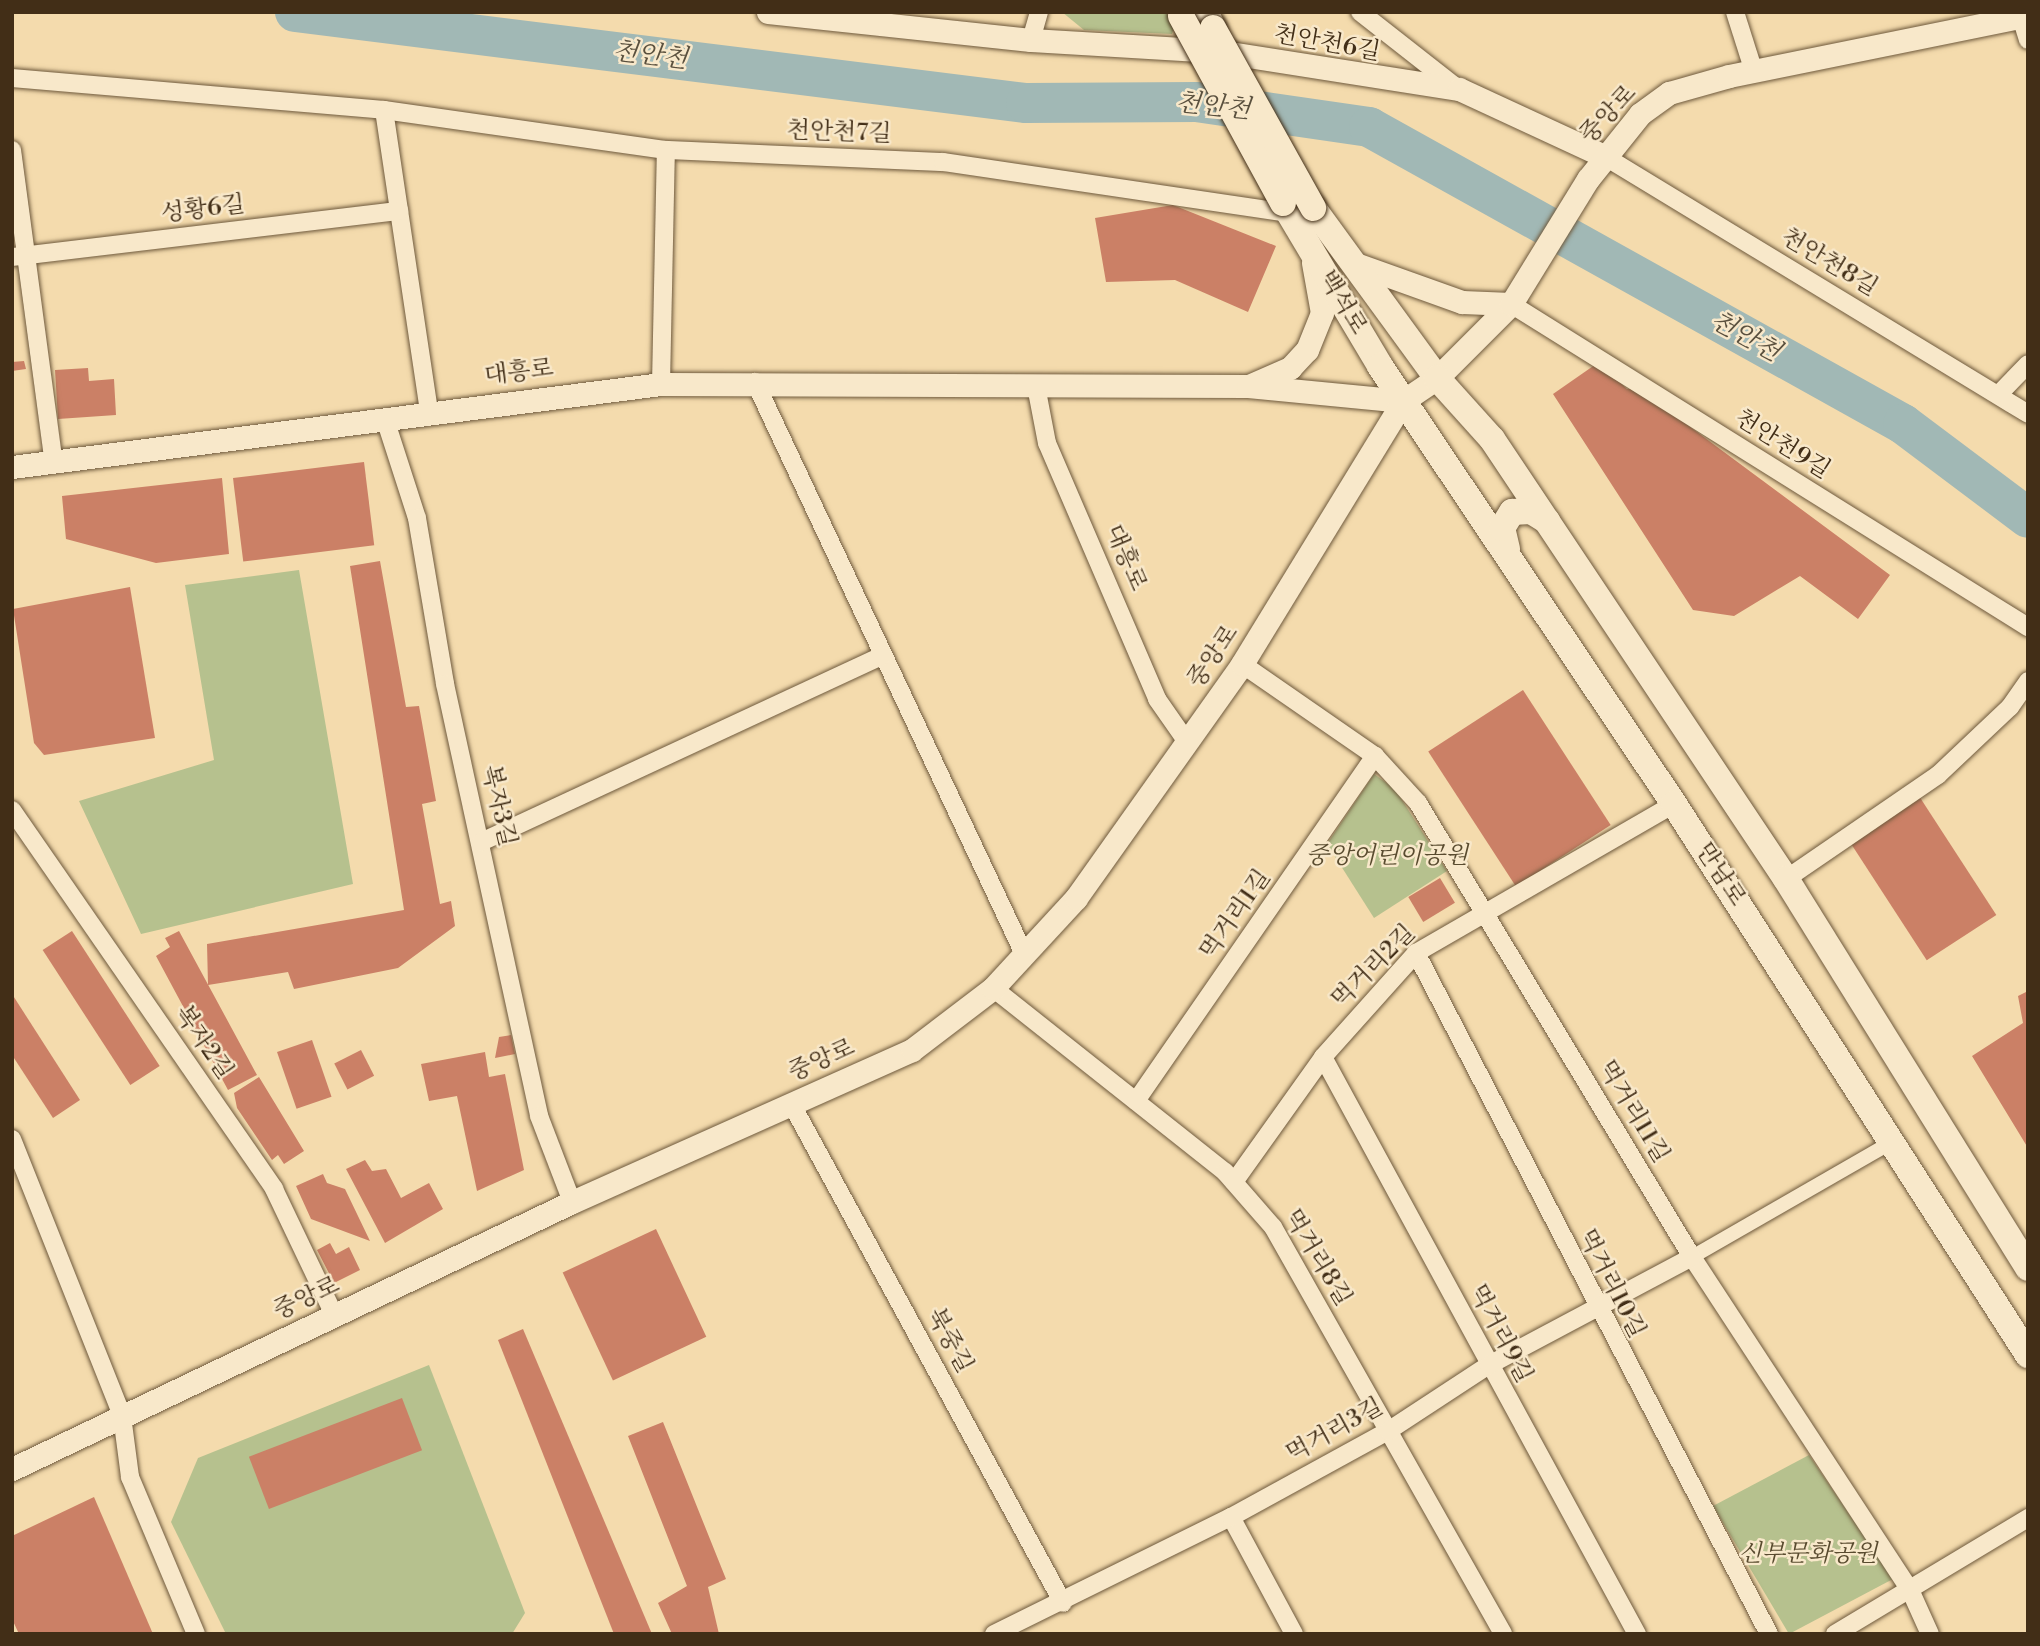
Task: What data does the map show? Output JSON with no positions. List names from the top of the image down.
{
  "streets": {
    "main road": ["백석로", "만남로"],
    "street": [
      "천안천6길",
      "중앙로",
      "천안천7길",
      "성황6길",
      "천안천8길",
      "대흥로",
      "천안천9길",
      "복자3길",
      "먹거리1길",
      "먹거리2길",
      "복자2길",
      "먹거리11길",
      "먹거리8길",
      "먹거리10길",
      "먹거리9길",
      "북중길",
      "먹거리3길"
    ]
  },
  "crossings": [
    ["천안천6길", "중앙로"],
    ["천안천6길", "천안천8길"],
    ["중앙로", "천안천8길"],
    ["중앙로", "백석로"],
    ["중앙로", "대흥로"],
    ["중앙로", "천안천9길"],
    ["중앙로", "복자3길"],
    ["중앙로", "만남로"],
    ["중앙로", "복자2길"],
    ["중앙로", "먹거리11길"],
    ["중앙로", "먹거리8길"],
    ["중앙로", "북중길"],
    ["천안천7길", "백석로"],
    ["백석로", "대흥로"],
    ["백석로", "만남로"],
    ["대흥로", "복자3길"],
    ["대흥로", "만남로"],
    ["만남로", "먹거리2길"],
    ["먹거리1길", "먹거리11길"],
    ["먹거리1길", "먹거리8길"],
    ["먹거리2길", "먹거리11길"],
    ["먹거리2길", "먹거리8길"],
    ["먹거리2길", "먹거리10길"],
    ["먹거리2길", "먹거리9길"],
    ["먹거리11길", "먹거리3길"],
    ["먹거리8길", "먹거리3길"],
    ["먹거리10길", "먹거리3길"],
    ["먹거리9길", "먹거리3길"],
    ["북중길", "먹거리3길"]
  ],
  "water": ["천안천"],
  "parks": ["중앙어린이공원", "신부문화공원"]
}
